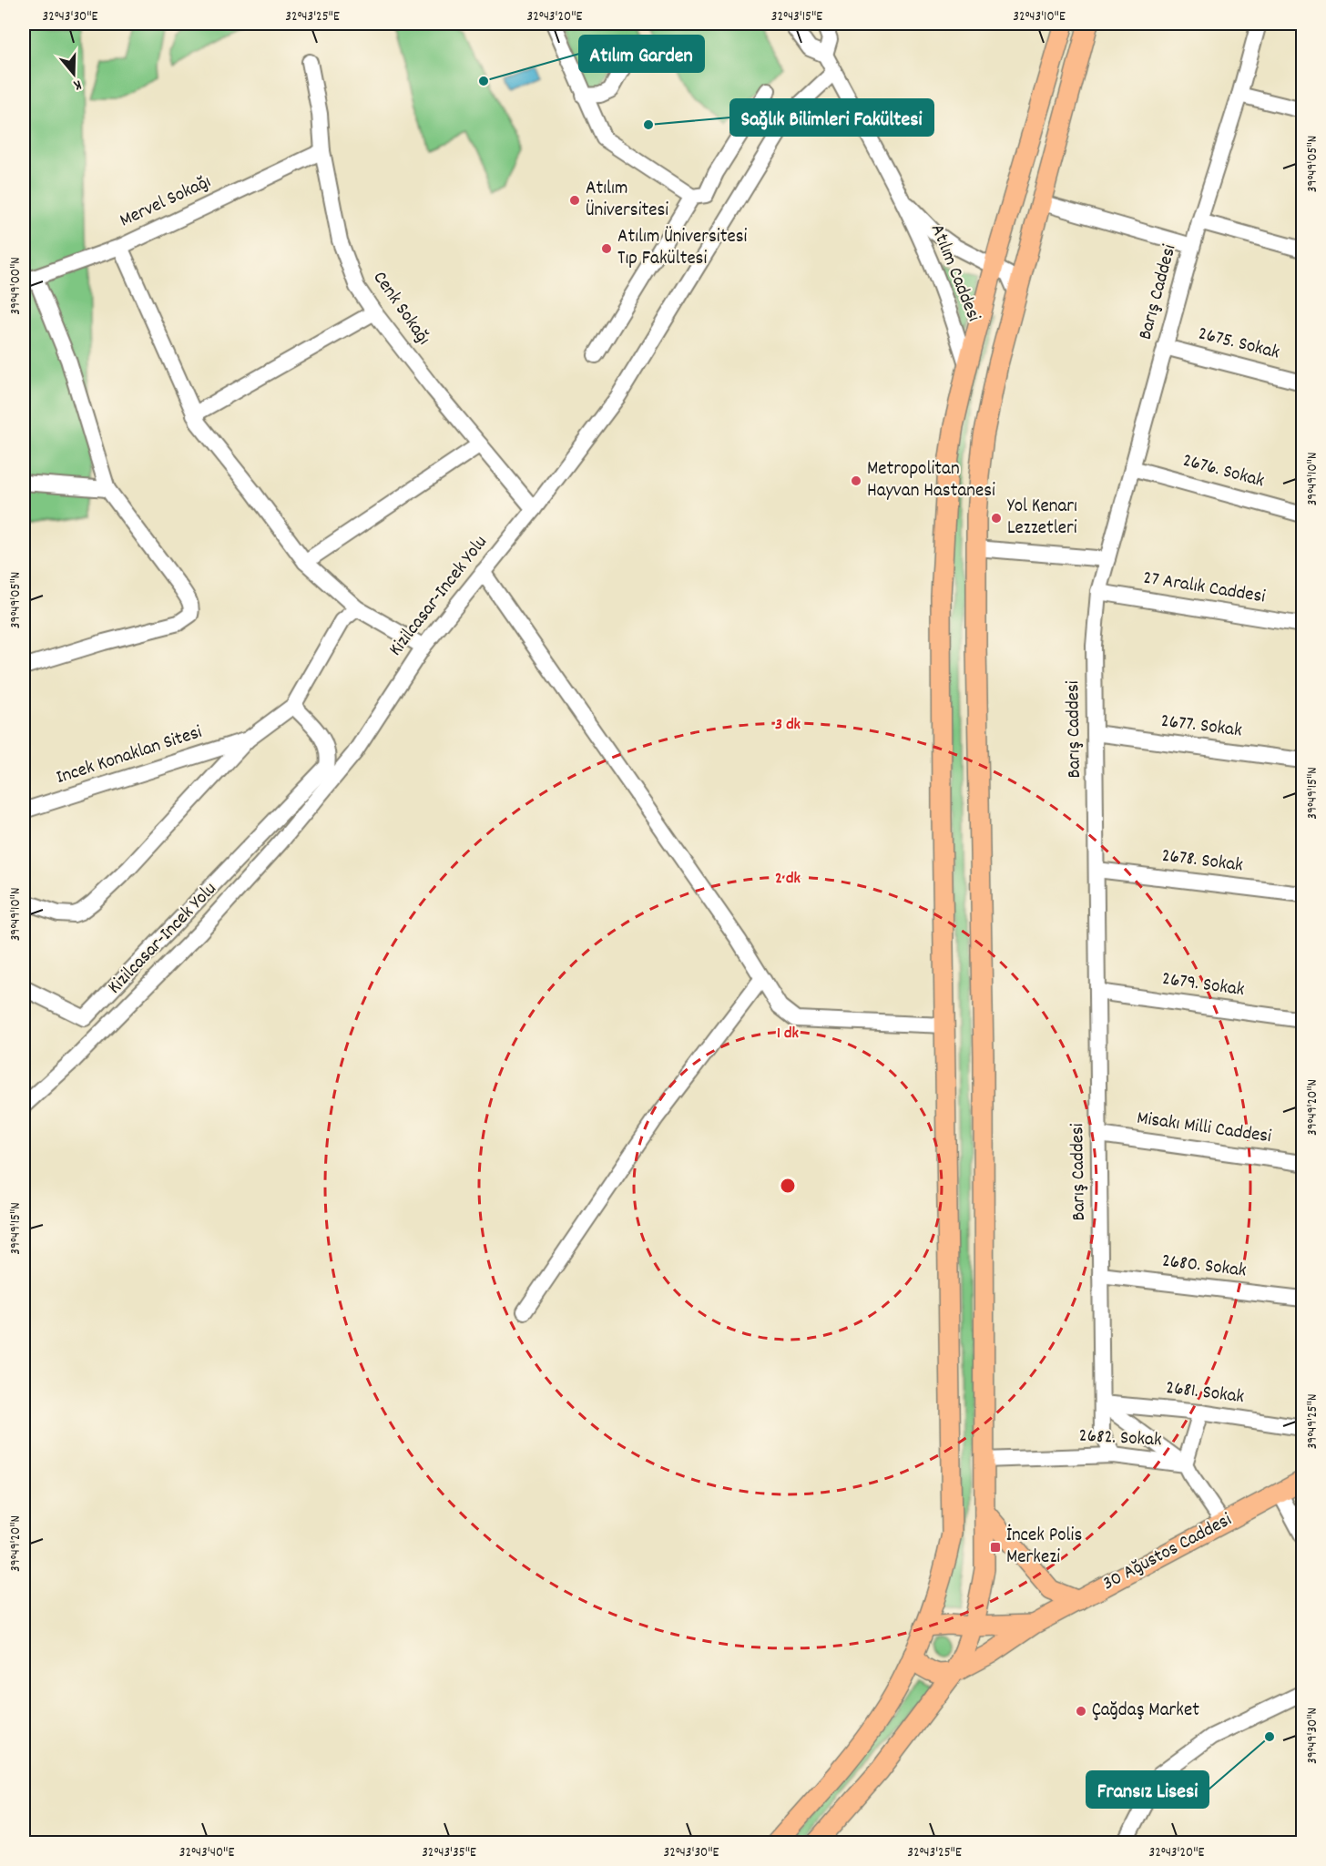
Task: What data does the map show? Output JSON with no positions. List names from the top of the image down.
{
  "streets": {
    "main road": ["30 Ağustos Caddesi"],
    "street": [
      "Mervel Sokağı",
      "Atılım Caddesi",
      "Barış Caddesi",
      "Cenk Sokağı",
      "2675. Sokak",
      "2676. Sokak",
      "27 Aralık Caddesi",
      "Kizilcasar-Incek Yolu",
      "2677. Sokak",
      "Incek Konaklan Sitesi",
      "2678. Sokak",
      "2679. Sokak",
      "Misakı Milli Caddesi",
      "2680. Sokak",
      "2681. Sokak",
      "2682. Sokak"
    ]
  },
  "crossings": [
    ["Mervel Sokağı", "Cenk Sokağı"],
    ["Atılım Caddesi", "Kizilcasar-Incek Yolu"],
    ["Barış Caddesi", "2675. Sokak"],
    ["Barış Caddesi", "2676. Sokak"],
    ["Barış Caddesi", "27 Aralık Caddesi"],
    ["Barış Caddesi", "2677. Sokak"],
    ["Barış Caddesi", "2678. Sokak"],
    ["Barış Caddesi", "2679. Sokak"],
    ["Barış Caddesi", "Misakı Milli Caddesi"],
    ["Barış Caddesi", "2680. Sokak"],
    ["Barış Caddesi", "2681. Sokak"],
    ["Barış Caddesi", "2682. Sokak"],
    ["Cenk Sokağı", "Kizilcasar-Incek Yolu"],
    ["2682. Sokak", "30 Ağustos Caddesi"]
  ],
  "places": {
    "other": [
      "Atılım Garden",
      "Sağlık Bilimleri Fakültesi",
      "Atılım Üniversitesi",
      "Atılım Üniversitesi Tıp Fakültesi",
      "Metropolitan Hayvan Hastanesi",
      "Yol Kenarı Lezzetleri",
      "Çağdaş Market",
      "Fransız Lisesi"
    ],
    "transit": ["İncek Polis Merkezi"]
  },
  "north": "bottom",
  "coordinates": [
    "32°43'30\"E",
    "32°43'25\"E",
    "32°43'20\"E",
    "32°43'15\"E",
    "32°43'10\"E",
    "39°49'05\"N",
    "39°49'00\"N",
    "39°49'10\"N",
    "39°49'15\"N",
    "39°49'20\"N",
    "39°49'25\"N",
    "39°49'30\"N",
    "32°43'40\"E",
    "32°43'35\"E"
  ],
  "rings": ["3 dk", "2 dk", "1 dk"]
}
